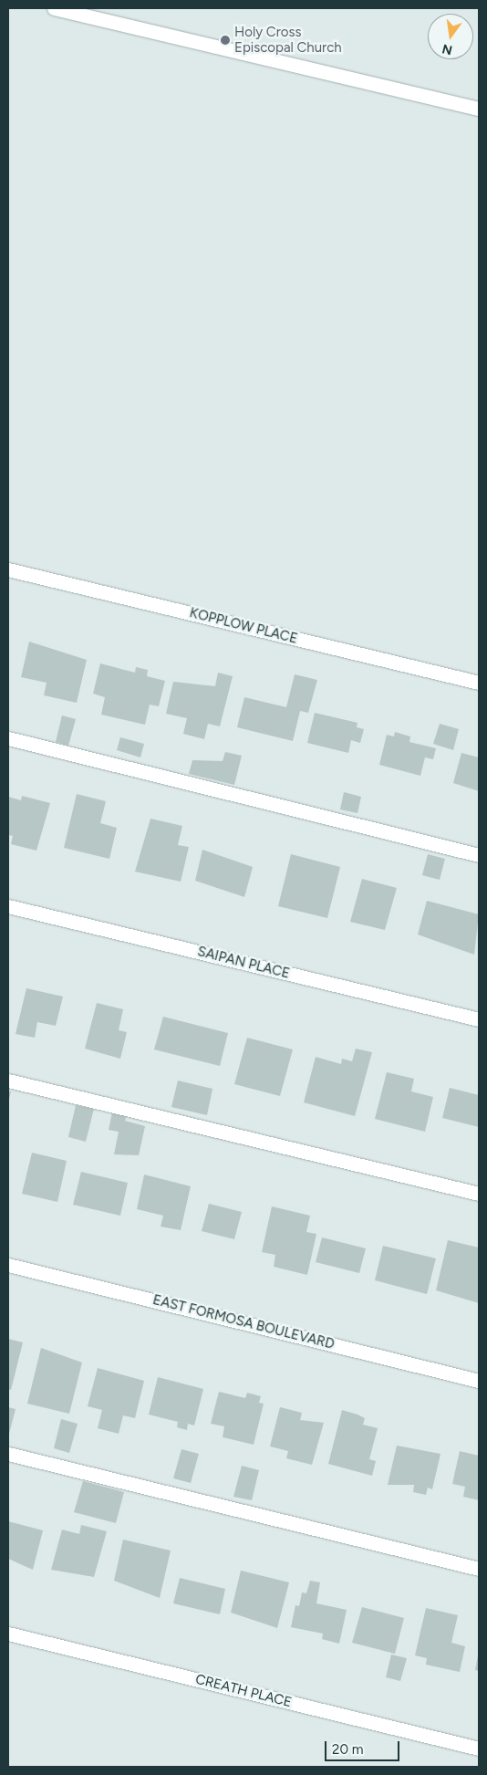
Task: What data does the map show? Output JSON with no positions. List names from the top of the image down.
{
  "streets": {
    "street": [
      "KOPPLOW PLACE",
      "SAIPAN PLACE",
      "EAST FORMOSA BOULEVARD",
      "CREATH PLACE"
    ]
  },
  "places": ["Holy Cross Episcopal Church"],
  "scale_bar": "20 m",
  "north": "bottom"
}
